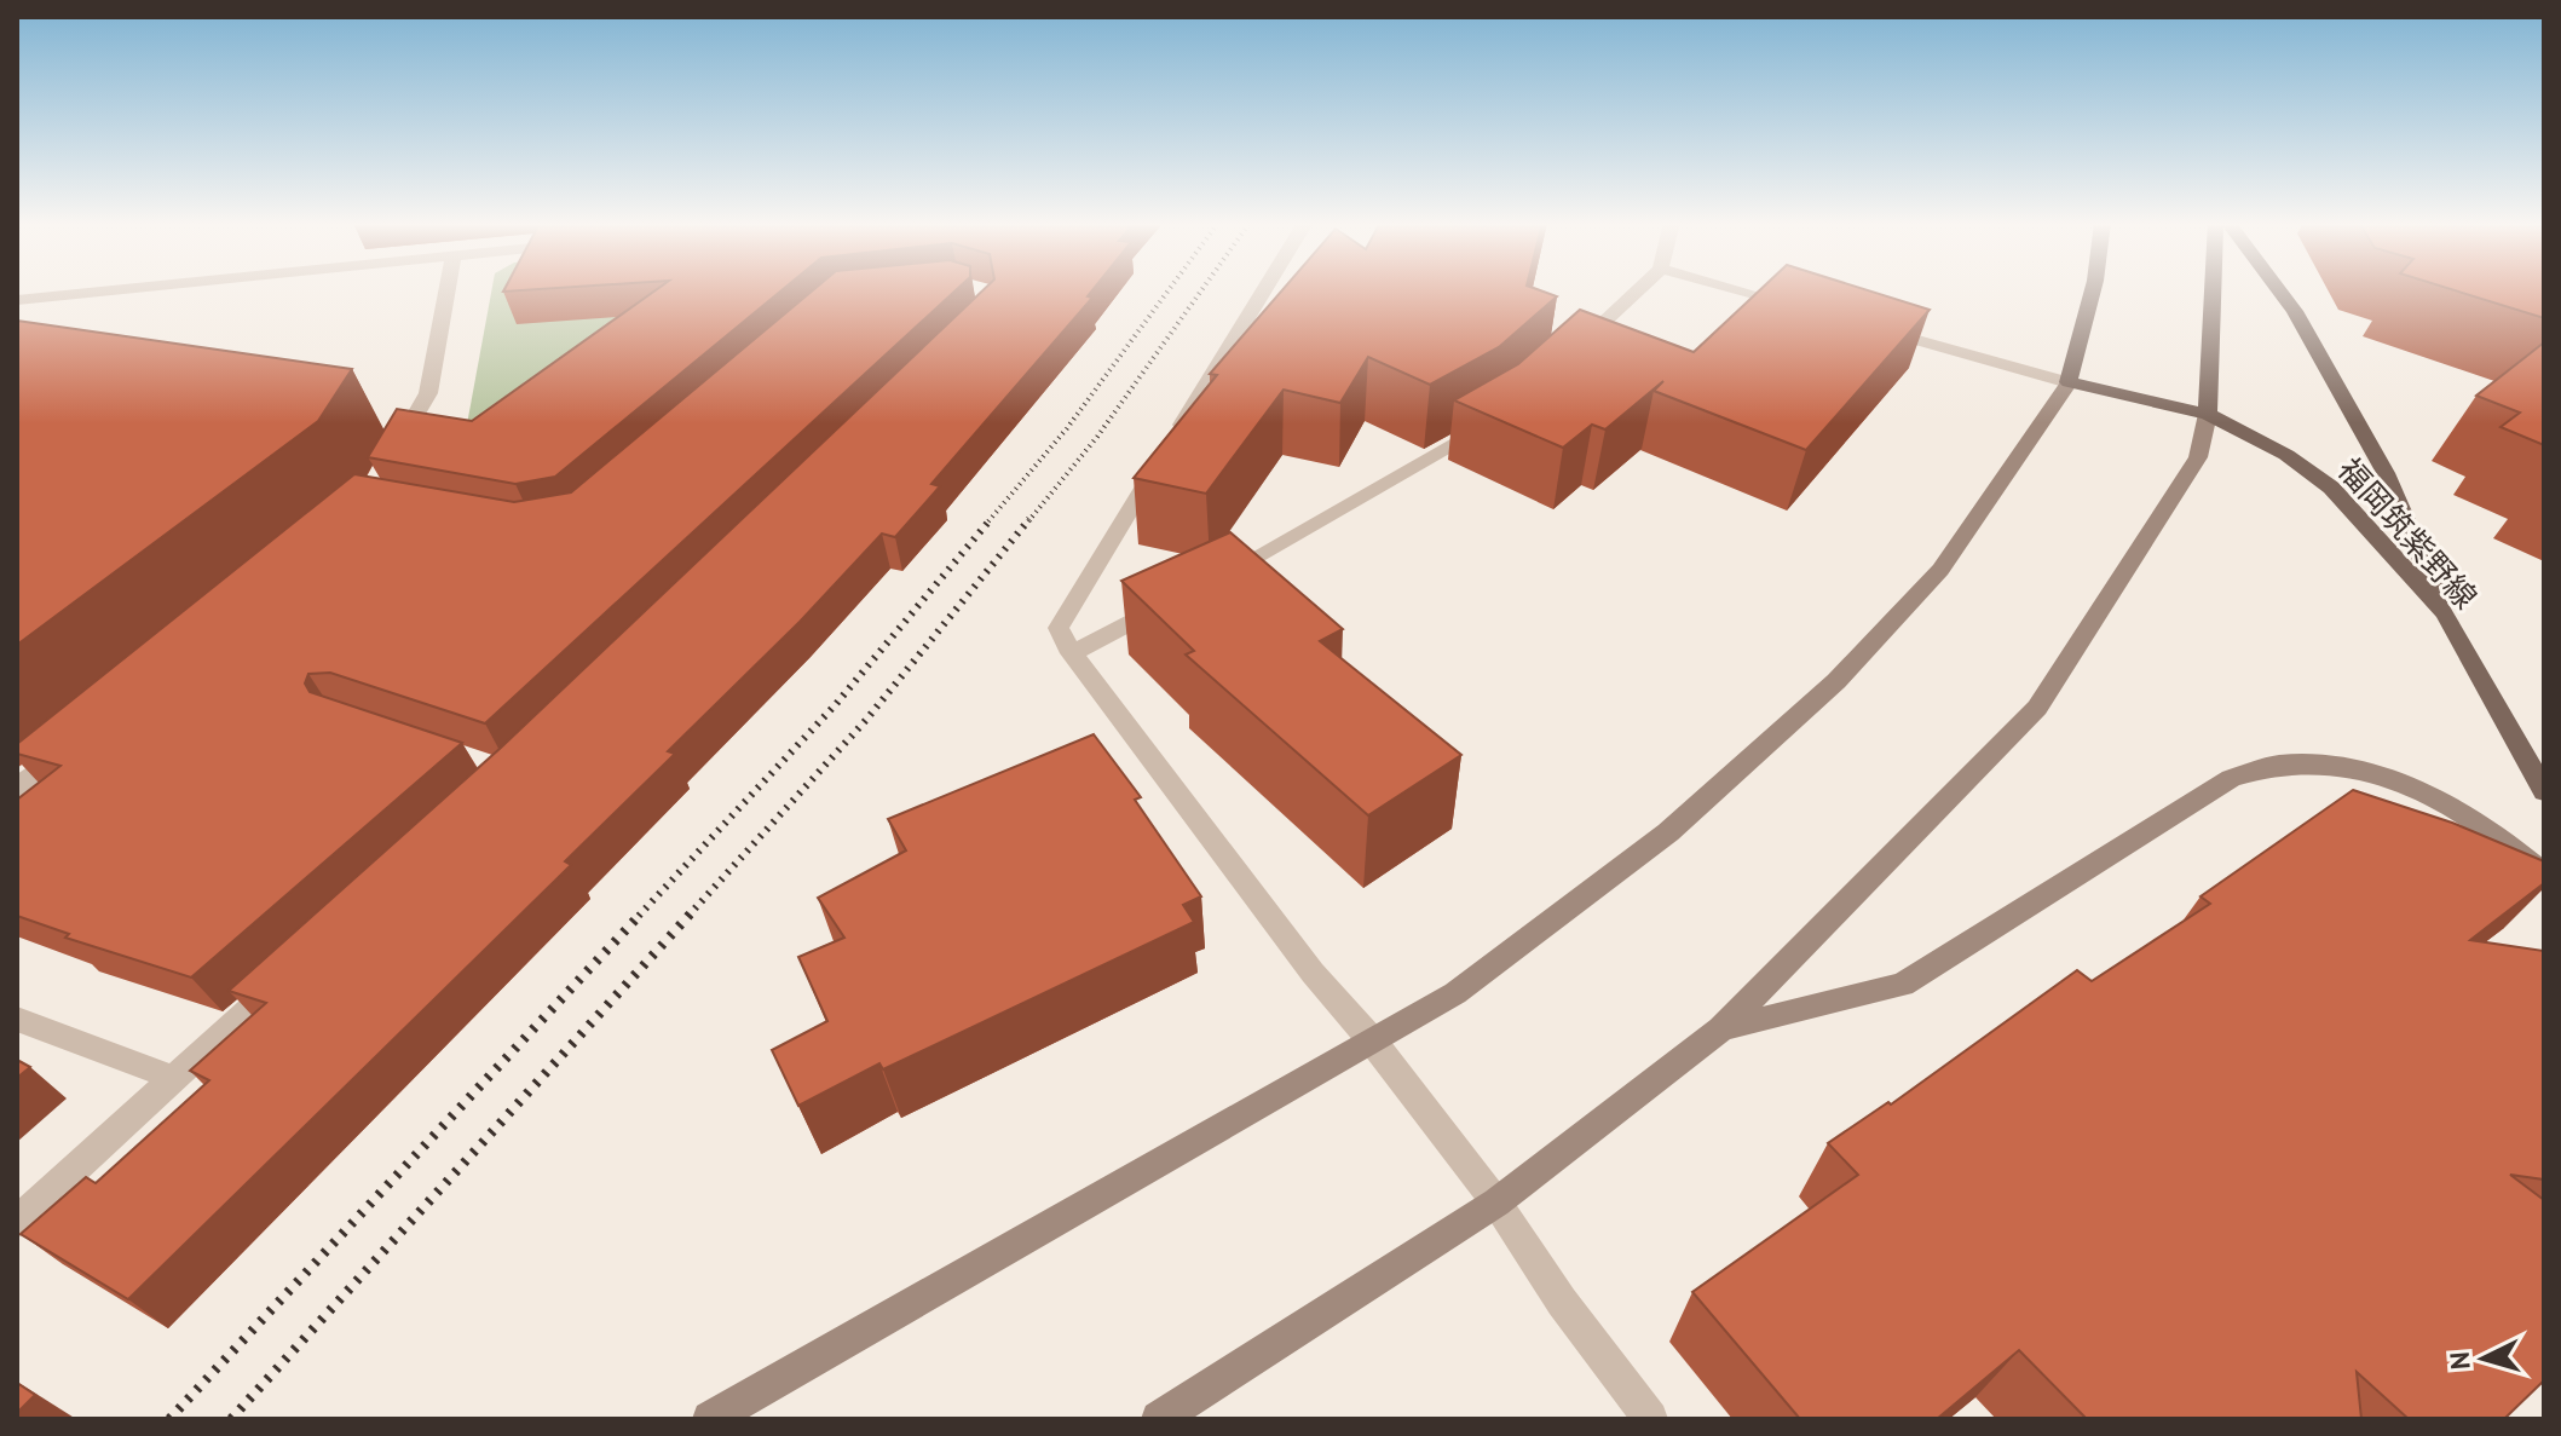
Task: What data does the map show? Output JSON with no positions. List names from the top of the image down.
{
  "streets": {
    "main road": ["福岡筑紫野線"]
  },
  "north": "left"
}
